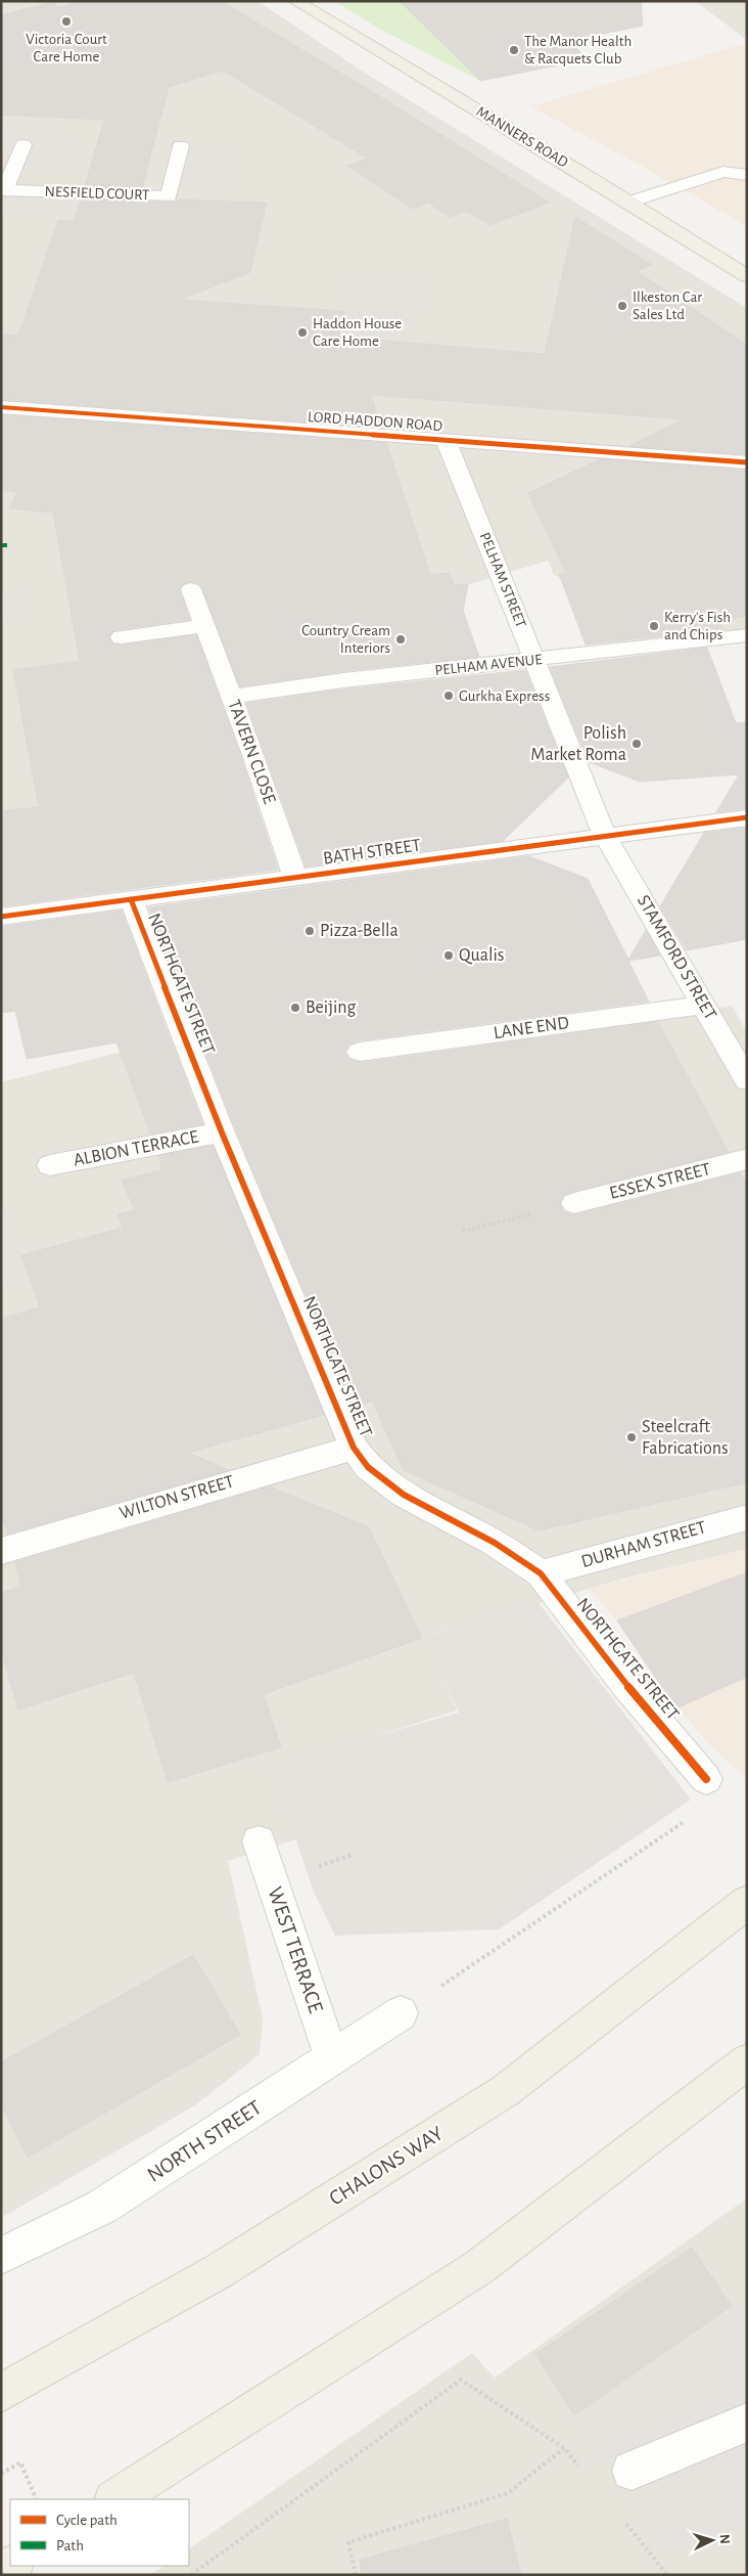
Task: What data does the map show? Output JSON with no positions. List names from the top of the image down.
{
  "streets": {
    "main road": ["MANNERS ROAD", "CHALONS WAY"],
    "street": [
      "NESFIELD COURT",
      "LORD HADDON ROAD",
      "PELHAM STREET",
      "PELHAM AVENUE",
      "TAVERN CLOSE",
      "BATH STREET",
      "STAMFORD STREET",
      "NORTHGATE STREET",
      "LANE END",
      "ALBION TERRACE",
      "ESSEX STREET",
      "WILTON STREET",
      "DURHAM STREET",
      "WEST TERRACE",
      "NORTH STREET"
    ]
  },
  "crossings": [
    ["LORD HADDON ROAD", "PELHAM STREET"],
    ["PELHAM STREET", "PELHAM AVENUE"],
    ["PELHAM STREET", "BATH STREET"],
    ["PELHAM STREET", "STAMFORD STREET"],
    ["PELHAM AVENUE", "TAVERN CLOSE"],
    ["TAVERN CLOSE", "BATH STREET"],
    ["BATH STREET", "STAMFORD STREET"],
    ["BATH STREET", "NORTHGATE STREET"],
    ["STAMFORD STREET", "LANE END"],
    ["NORTHGATE STREET", "ALBION TERRACE"],
    ["NORTHGATE STREET", "WILTON STREET"],
    ["NORTHGATE STREET", "DURHAM STREET"],
    ["WEST TERRACE", "NORTH STREET"]
  ],
  "places": [
    "Victoria Court Care Home",
    "The Manor Health & Racquets Club",
    "Ilkeston Car Sales Ltd",
    "Haddon House Care Home",
    "Kerry's Fish and Chips",
    "Country Cream Interiors",
    "Gurkha Express",
    "Polish Market Roma",
    "Pizza-Bella",
    "Qualis",
    "Beijing",
    "Steelcraft Fabrications"
  ],
  "legend": ["Cycle path", "Path"],
  "north": "right"
}
